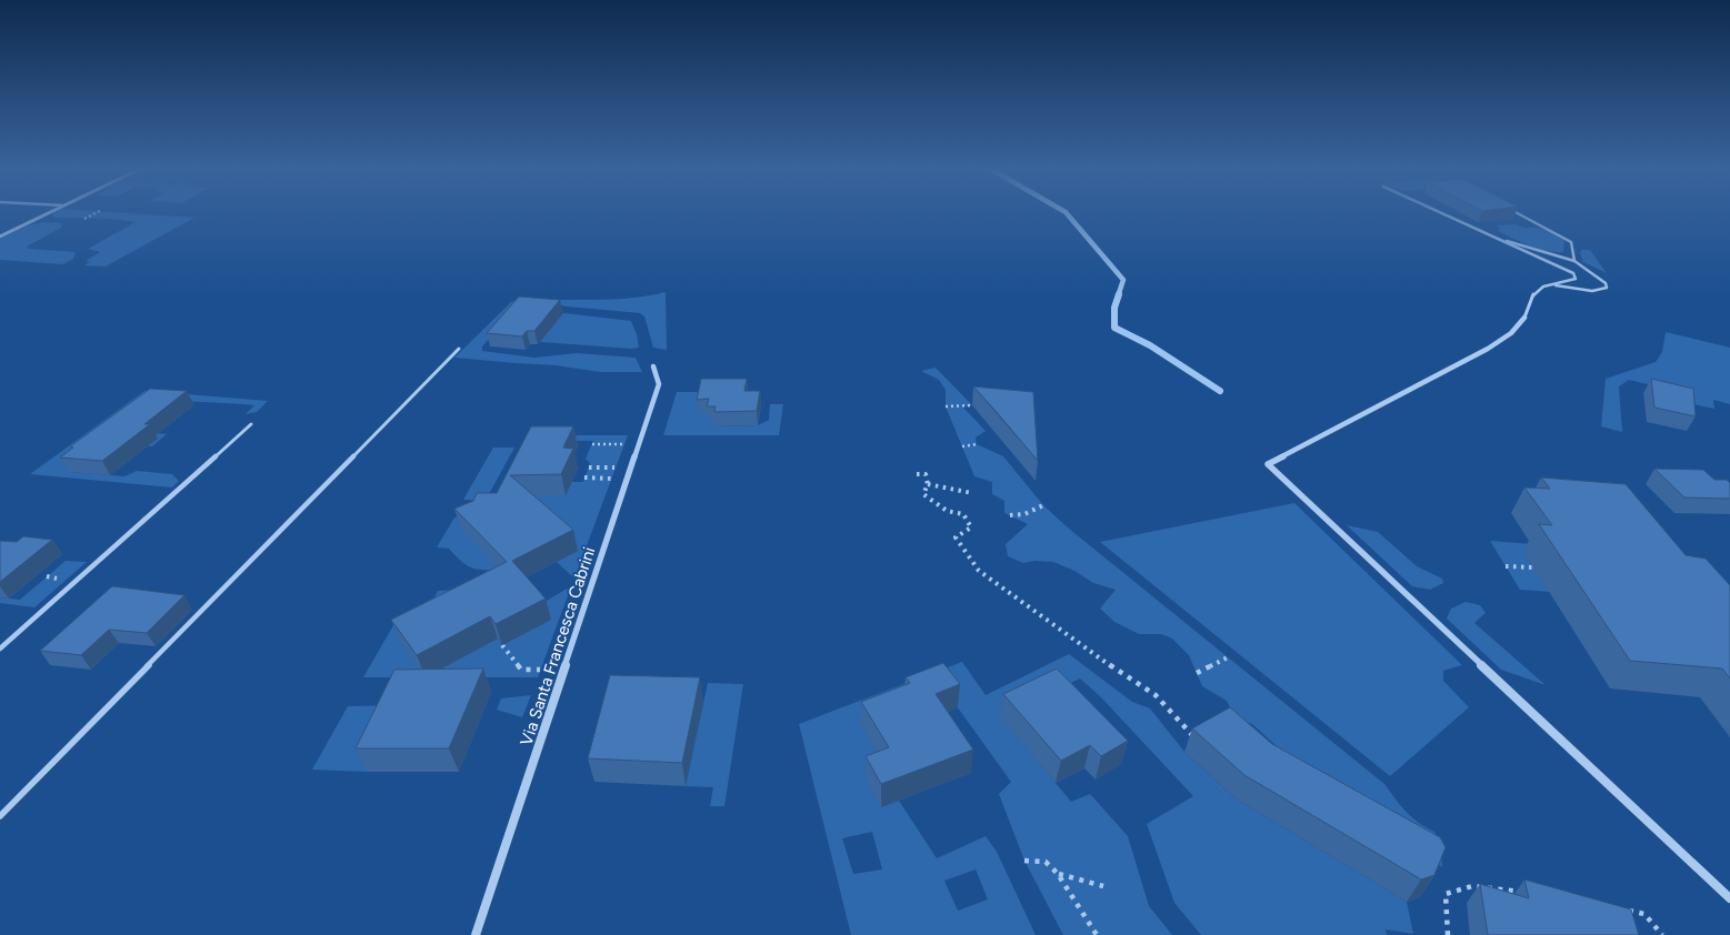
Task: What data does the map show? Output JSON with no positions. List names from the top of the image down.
{
  "streets": {
    "street": ["Via Santa Francesca Cabrini"]
  }
}
